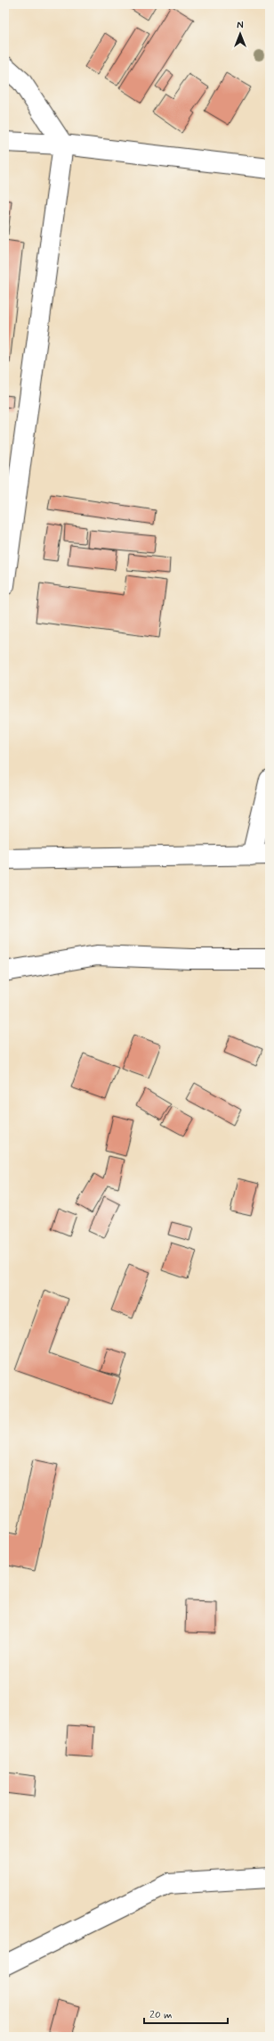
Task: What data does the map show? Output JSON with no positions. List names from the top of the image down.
{
  "scale_bar": "20 m",
  "north": "top"
}
